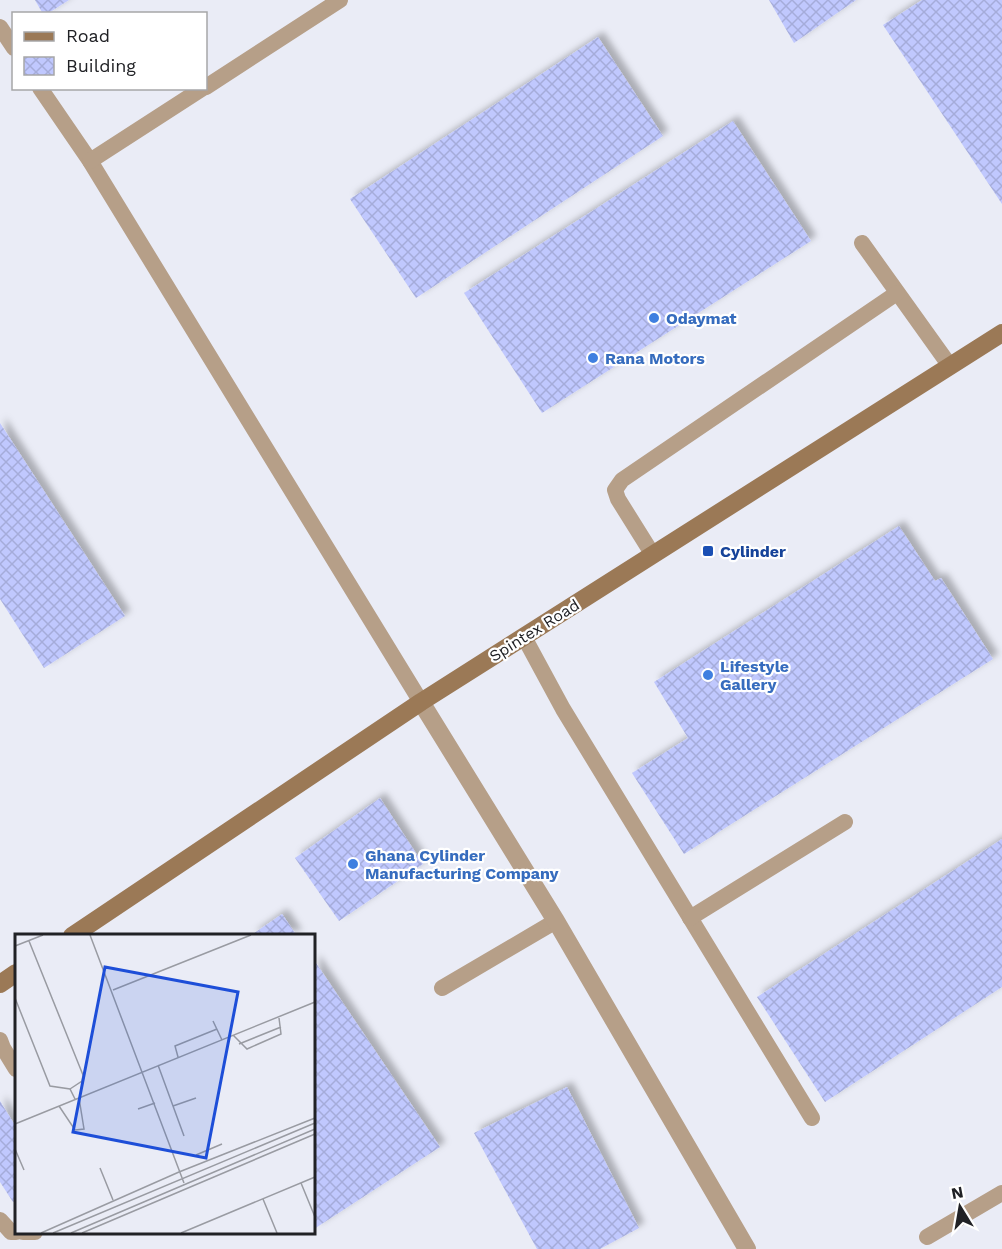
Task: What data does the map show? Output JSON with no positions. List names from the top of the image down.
{
  "streets": {
    "main road": ["Spintex Road"]
  },
  "places": {
    "other": [
      "Odaymat",
      "Rana Motors",
      "Lifestyle Gallery",
      "Ghana Cylinder Manufacturing Company"
    ],
    "transit": ["Cylinder"]
  },
  "legend": ["Road", "Building"],
  "north": "top"
}
